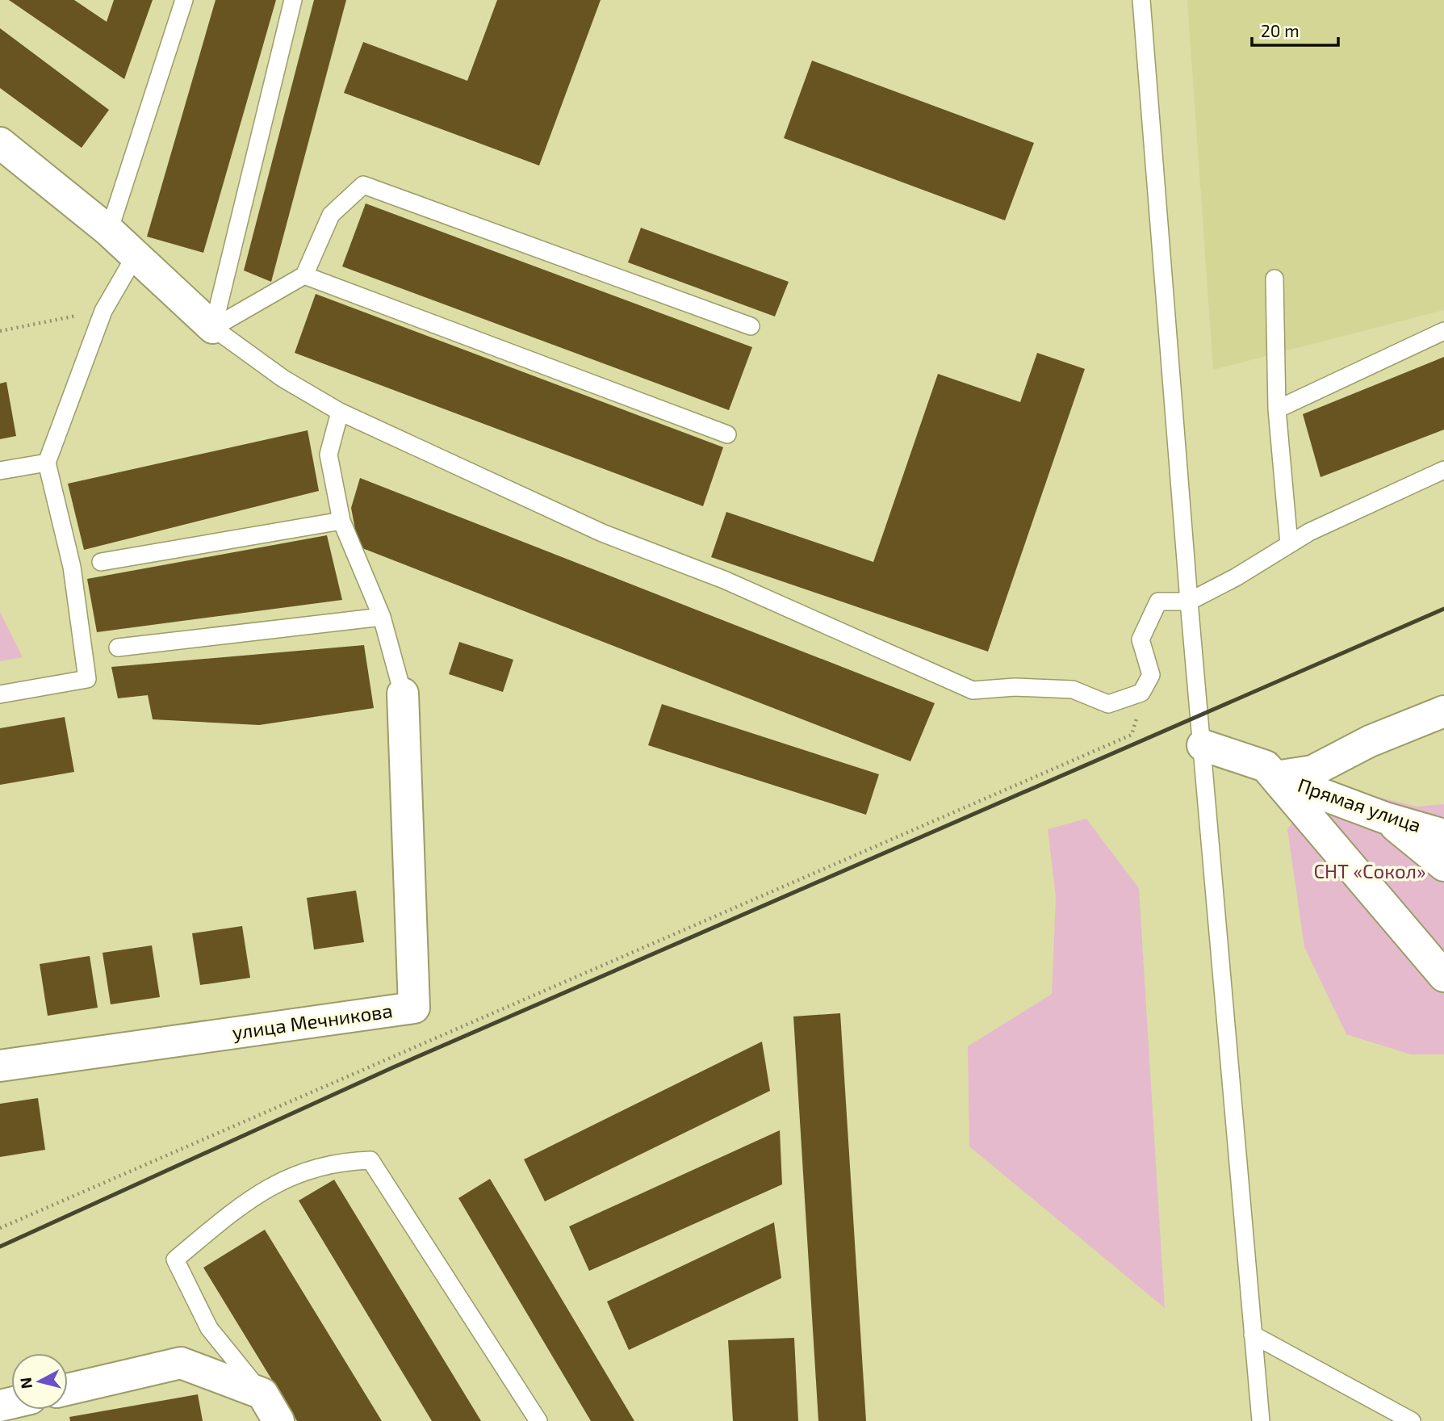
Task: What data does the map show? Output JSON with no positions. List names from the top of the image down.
{
  "streets": {
    "street": ["Прямая улица", "улица Мечникова"]
  },
  "parks": ["СНТ «Сокол»"],
  "scale_bar": "20 m",
  "north": "left"
}
